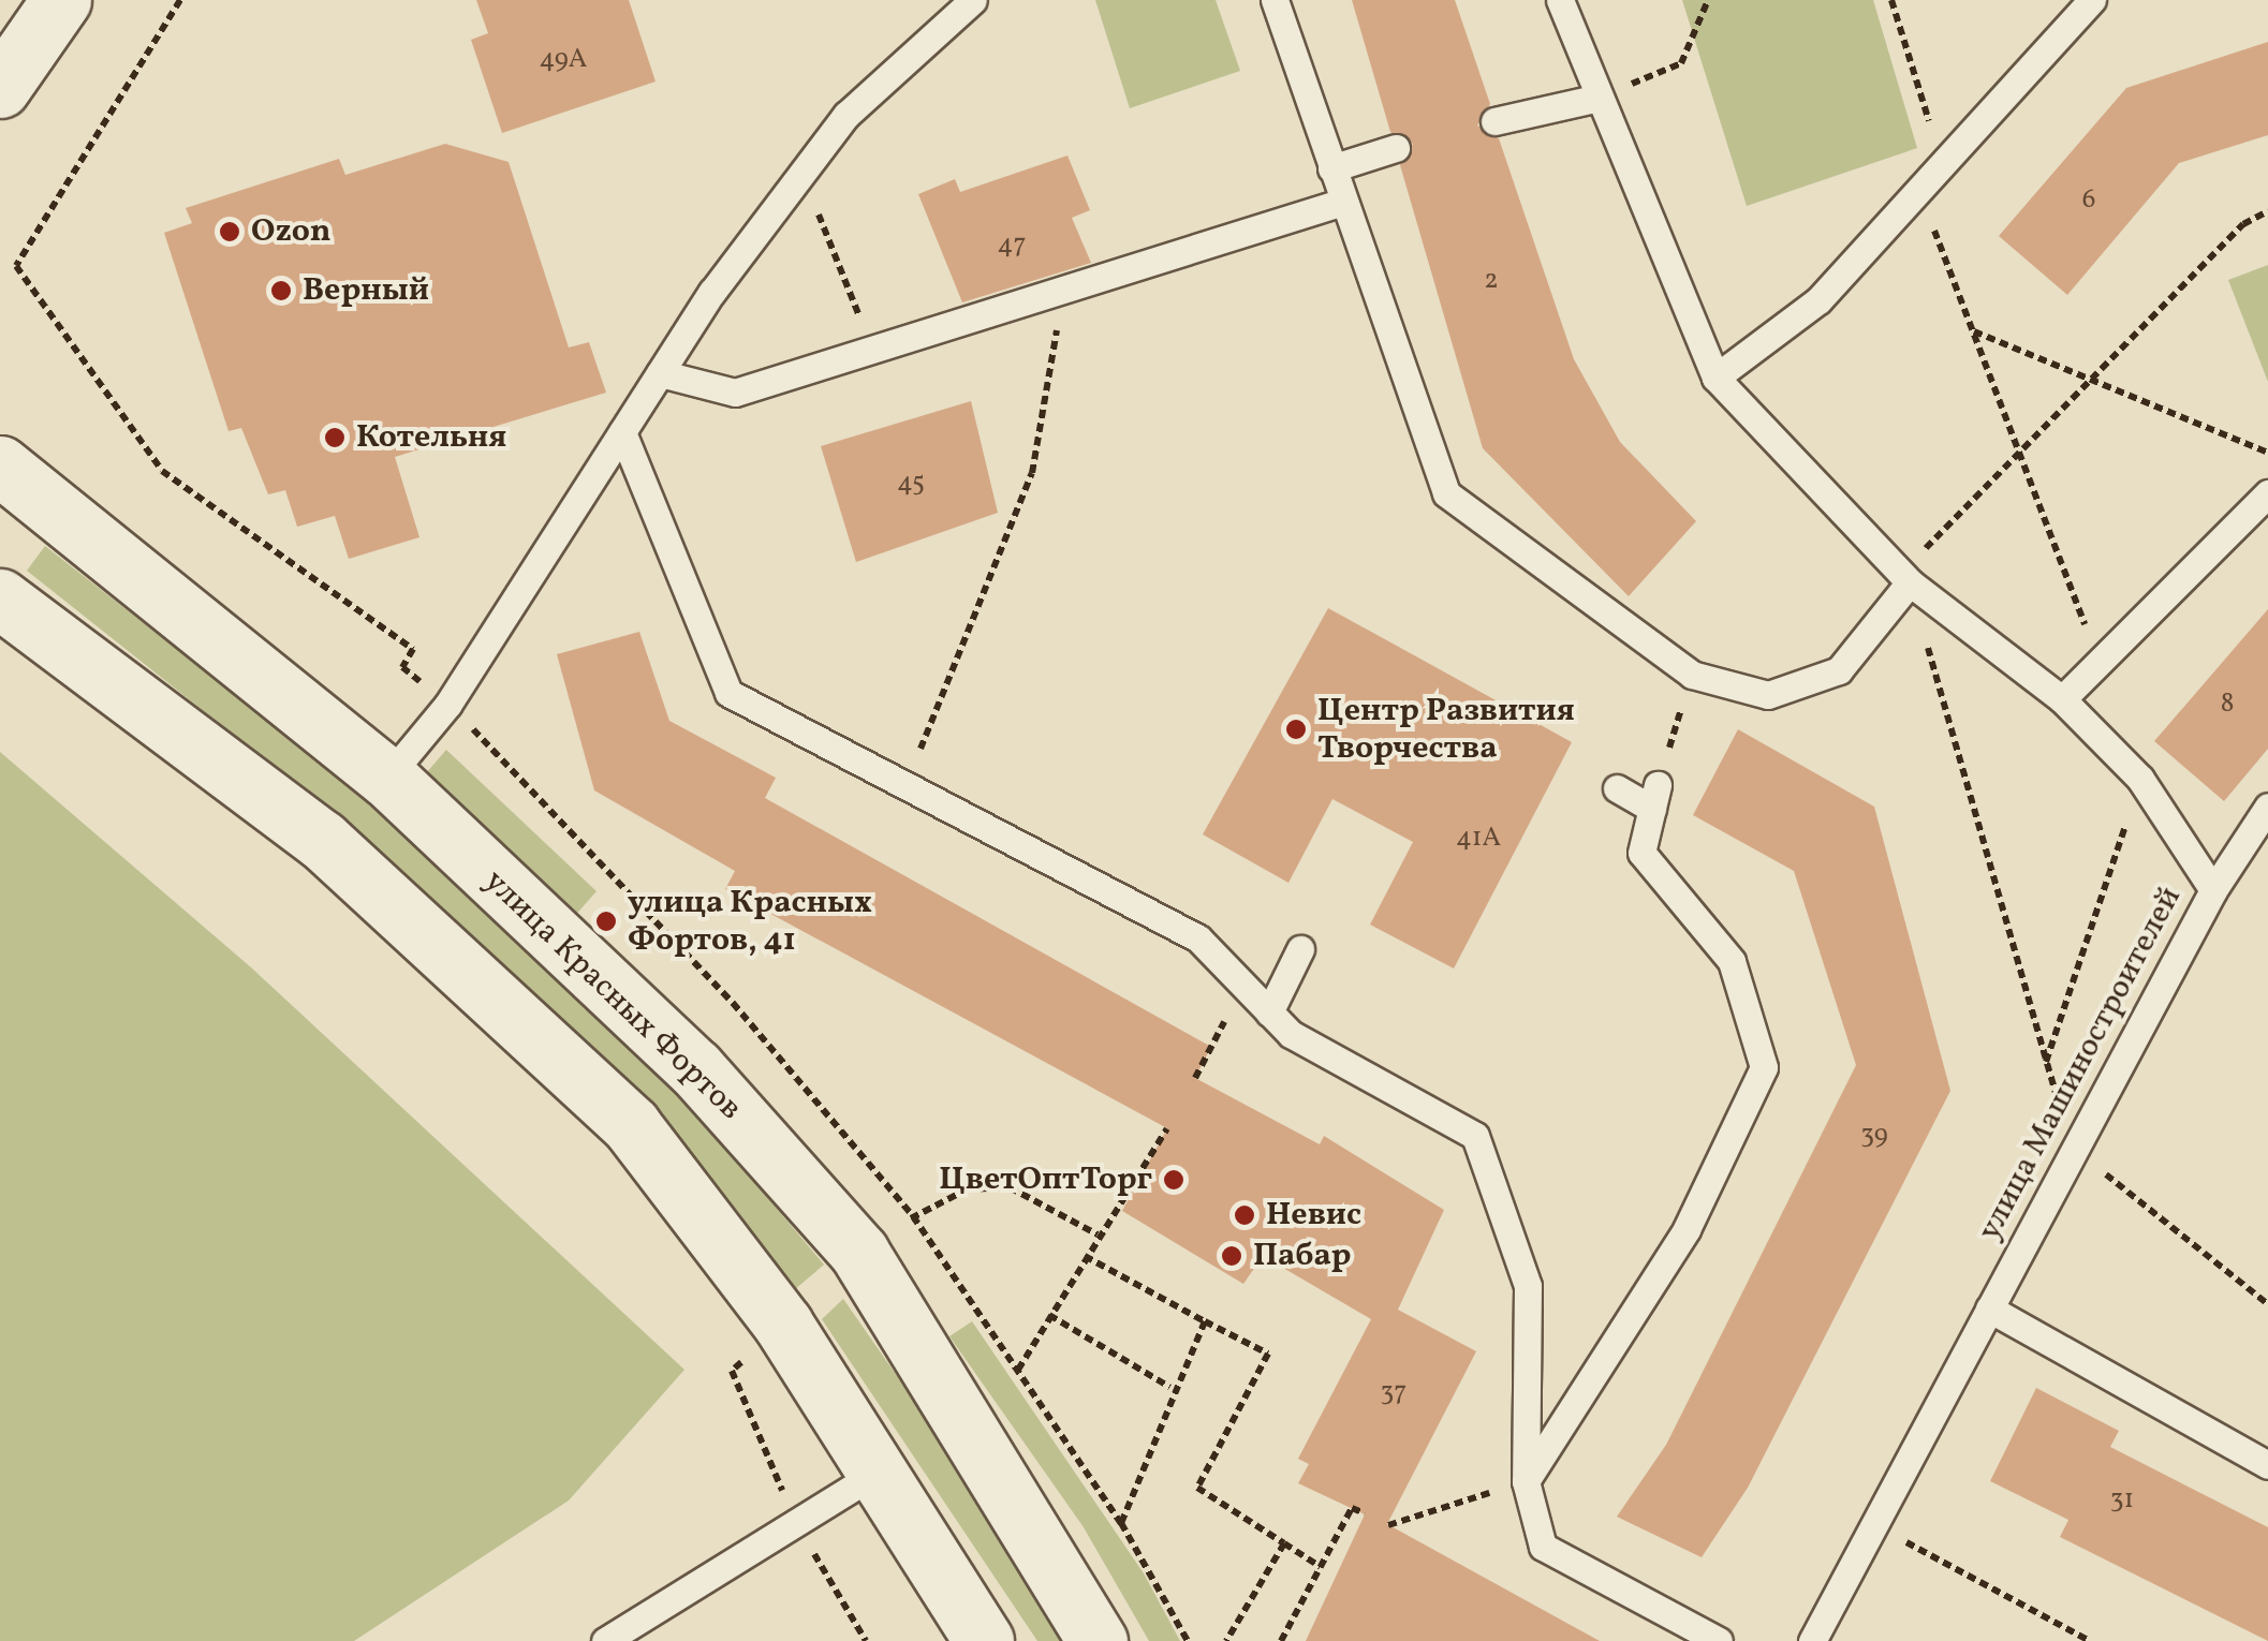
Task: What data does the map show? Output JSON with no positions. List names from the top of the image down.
{
  "streets": {
    "street": ["улица Красных Фортов"],
    "lane": ["улица Машиностроителей"]
  },
  "places": [
    "Ozon",
    "Верный",
    "Котельня",
    "Центр Развития Творчества",
    "улица Красных Фортов, 41",
    "ЦветОптТорг",
    "Невис",
    "Пабар"
  ],
  "house_numbers": [
    "49А",
    "6",
    "47",
    "2",
    "45",
    "8",
    "41А",
    "39",
    "37",
    "31"
  ]
}
